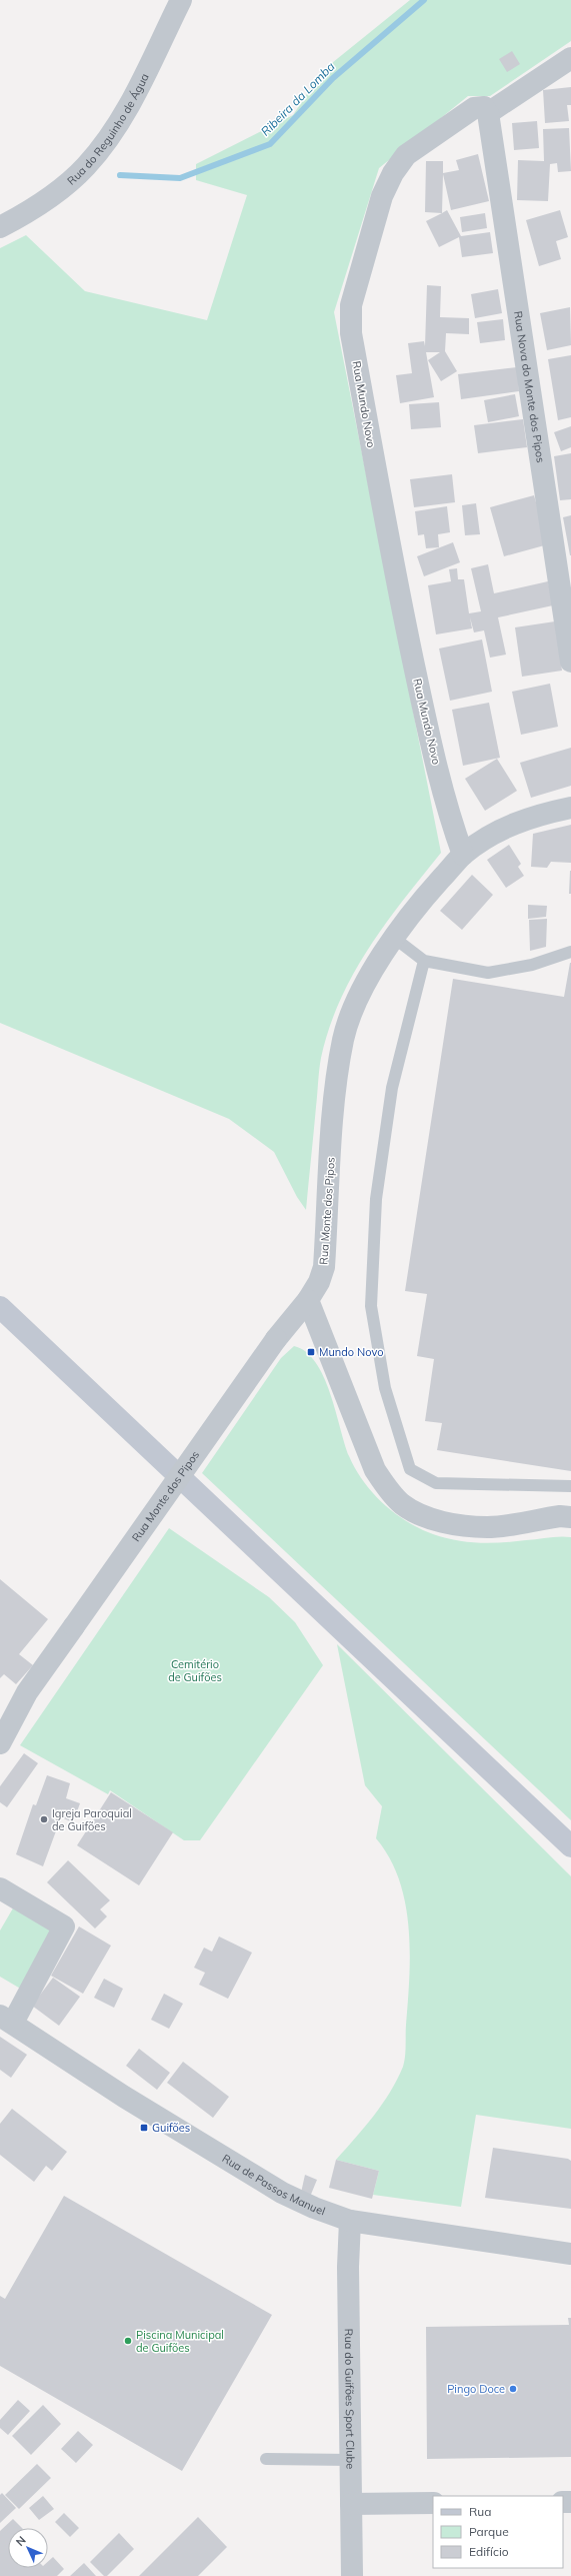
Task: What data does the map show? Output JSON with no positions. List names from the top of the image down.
{
  "streets": {
    "street": [
      "Rua do Reguinho de Água",
      "Rua Nova do Monte dos Pipos",
      "Rua Mundo Novo",
      "Rua Monte dos Pipos",
      "Rua de Passos Manuel",
      "Rua do Guifões Sport Clube"
    ]
  },
  "crossings": [
    ["Rua Nova do Monte dos Pipos", "Rua Mundo Novo"],
    ["Rua Mundo Novo", "Rua Monte dos Pipos"],
    ["Rua de Passos Manuel", "Rua do Guifões Sport Clube"]
  ],
  "water": ["Ribeira da Lomba"],
  "parks": ["Cemitério de Guifões"],
  "places": {
    "transit": ["Mundo Novo", "Guifões"],
    "other": ["Igreja Paroquial de Guifões", "Piscina Municipal de Guifões", "Pingo Doce"]
  },
  "legend": ["Rua", "Parque", "Edifício"],
  "north": "top left"
}
